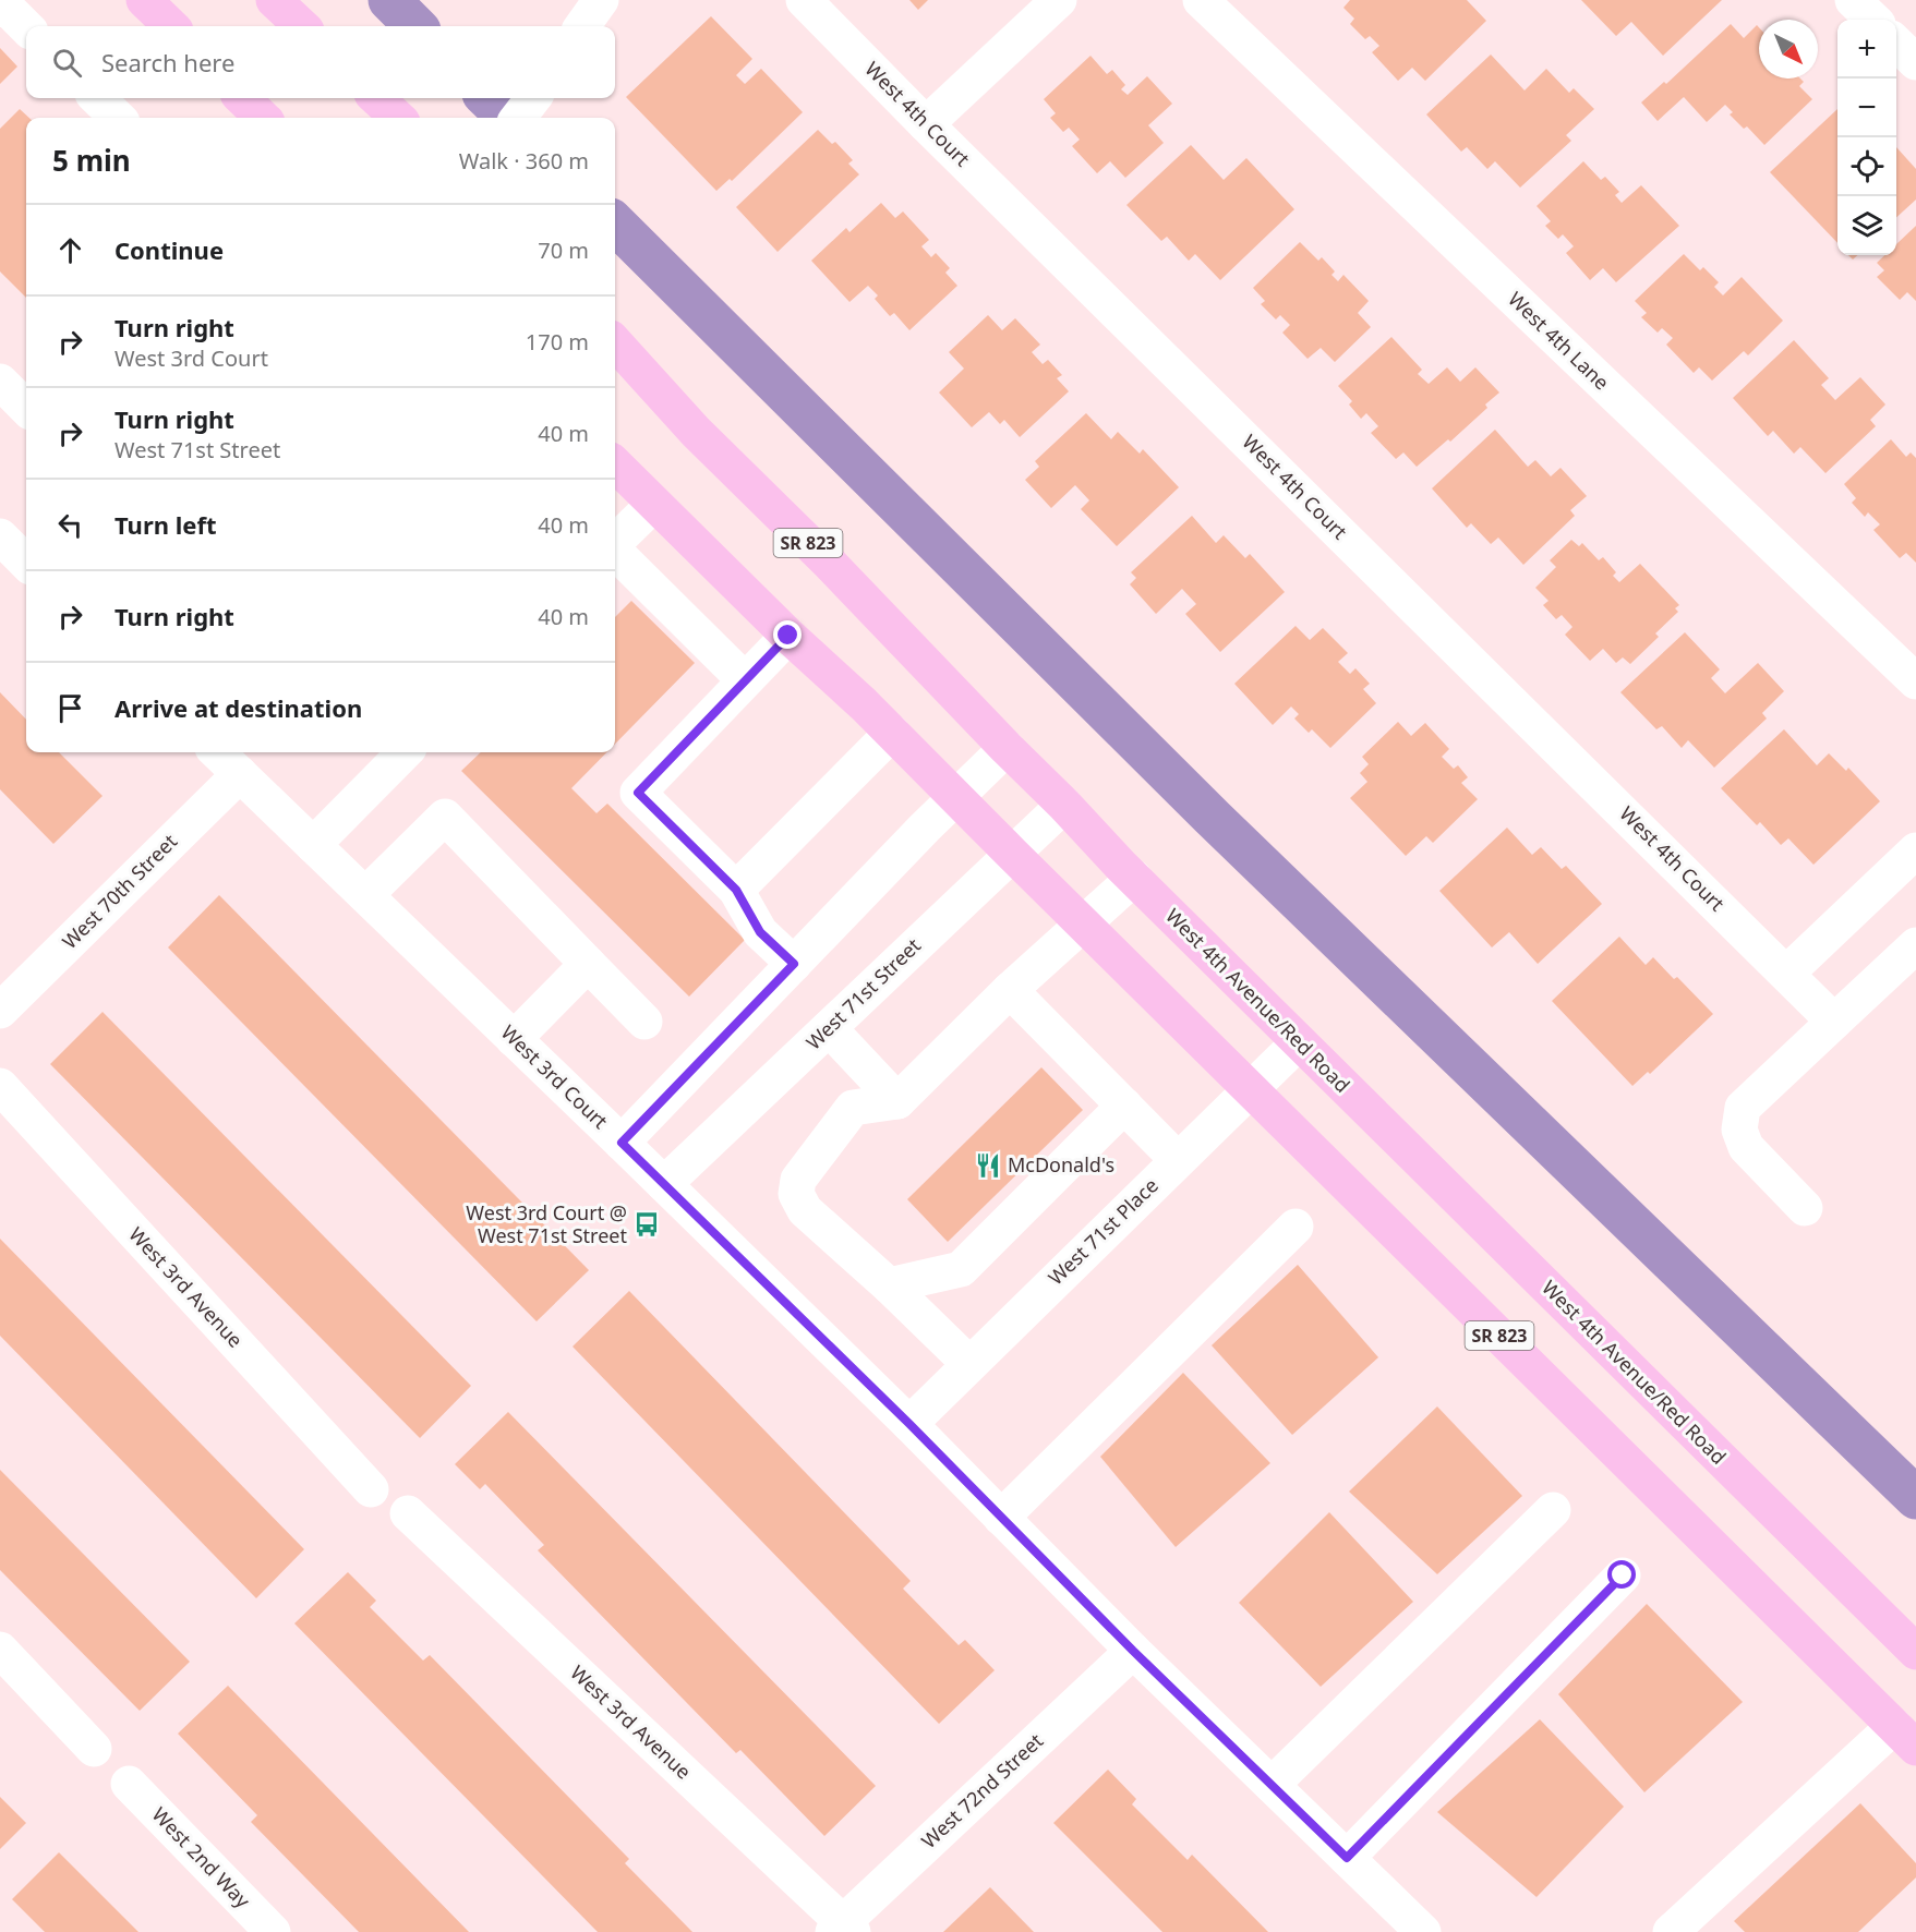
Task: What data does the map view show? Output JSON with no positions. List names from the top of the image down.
{
  "streets": {
    "main road": ["SR 823", "West 4th Avenue/Red Road"],
    "street": [
      "West 4th Court",
      "West 4th Lane",
      "West 70th Street",
      "West 71st Street",
      "West 3rd Court",
      "West 71st Place",
      "West 3rd Avenue",
      "West 72nd Street",
      "West 2nd Way"
    ]
  },
  "crossings": [
    ["SR 823", "West 71st Street"],
    ["SR 823", "West 71st Place"],
    ["West 70th Street", "West 3rd Court"],
    ["West 71st Street", "West 4th Avenue/Red Road"],
    ["West 71st Street", "West 3rd Court"],
    ["West 4th Avenue/Red Road", "West 71st Place"],
    ["West 3rd Court", "West 71st Place"],
    ["West 3rd Court", "West 72nd Street"],
    ["West 3rd Avenue", "West 72nd Street"]
  ],
  "places": {
    "restaurant": ["McDonald's"],
    "bus stop": ["West 3rd Court @ West 71st Street"]
  },
  "north": "bottom right",
  "page": {
    "map_buttons": ["+", "−"],
    "search": "Search here",
    "heading": ["5 min", "Walk · 360 m"],
    "list": [
      ["Continue", "70 m"],
      ["Turn right", "West 3rd Court", "170 m"],
      ["Turn right", "West 71st Street", "40 m"],
      ["Turn left", "40 m"],
      ["Turn right", "40 m"],
      "Arrive at destination"
    ]
  }
}
